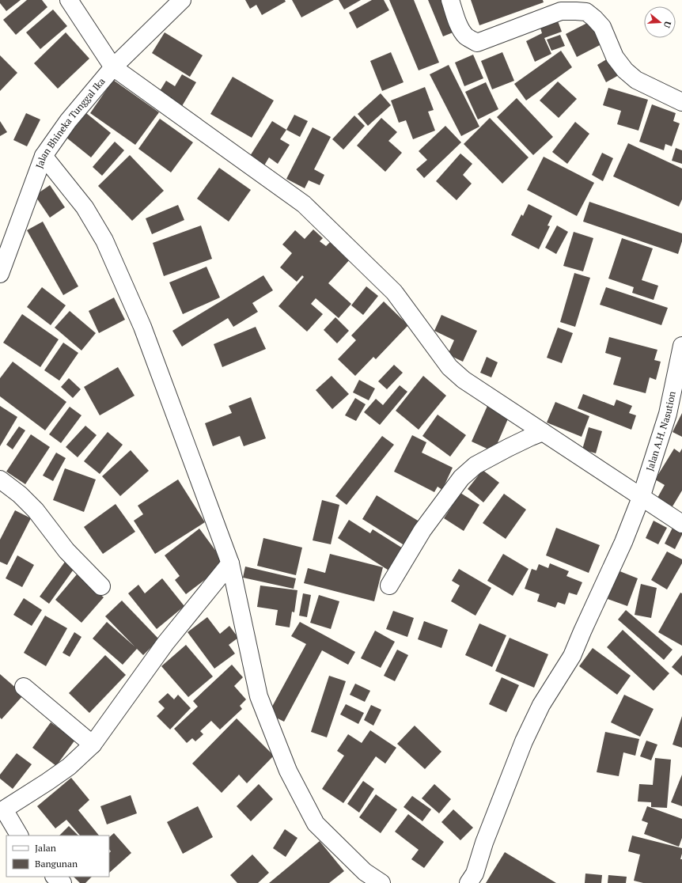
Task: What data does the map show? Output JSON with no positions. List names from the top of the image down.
{
  "streets": {
    "street": ["Jalan Bhineka Tunggal Ika", "Jalan A.H. Nasution"]
  },
  "legend": ["Jalan", "Bangunan"],
  "north": "right"
}
